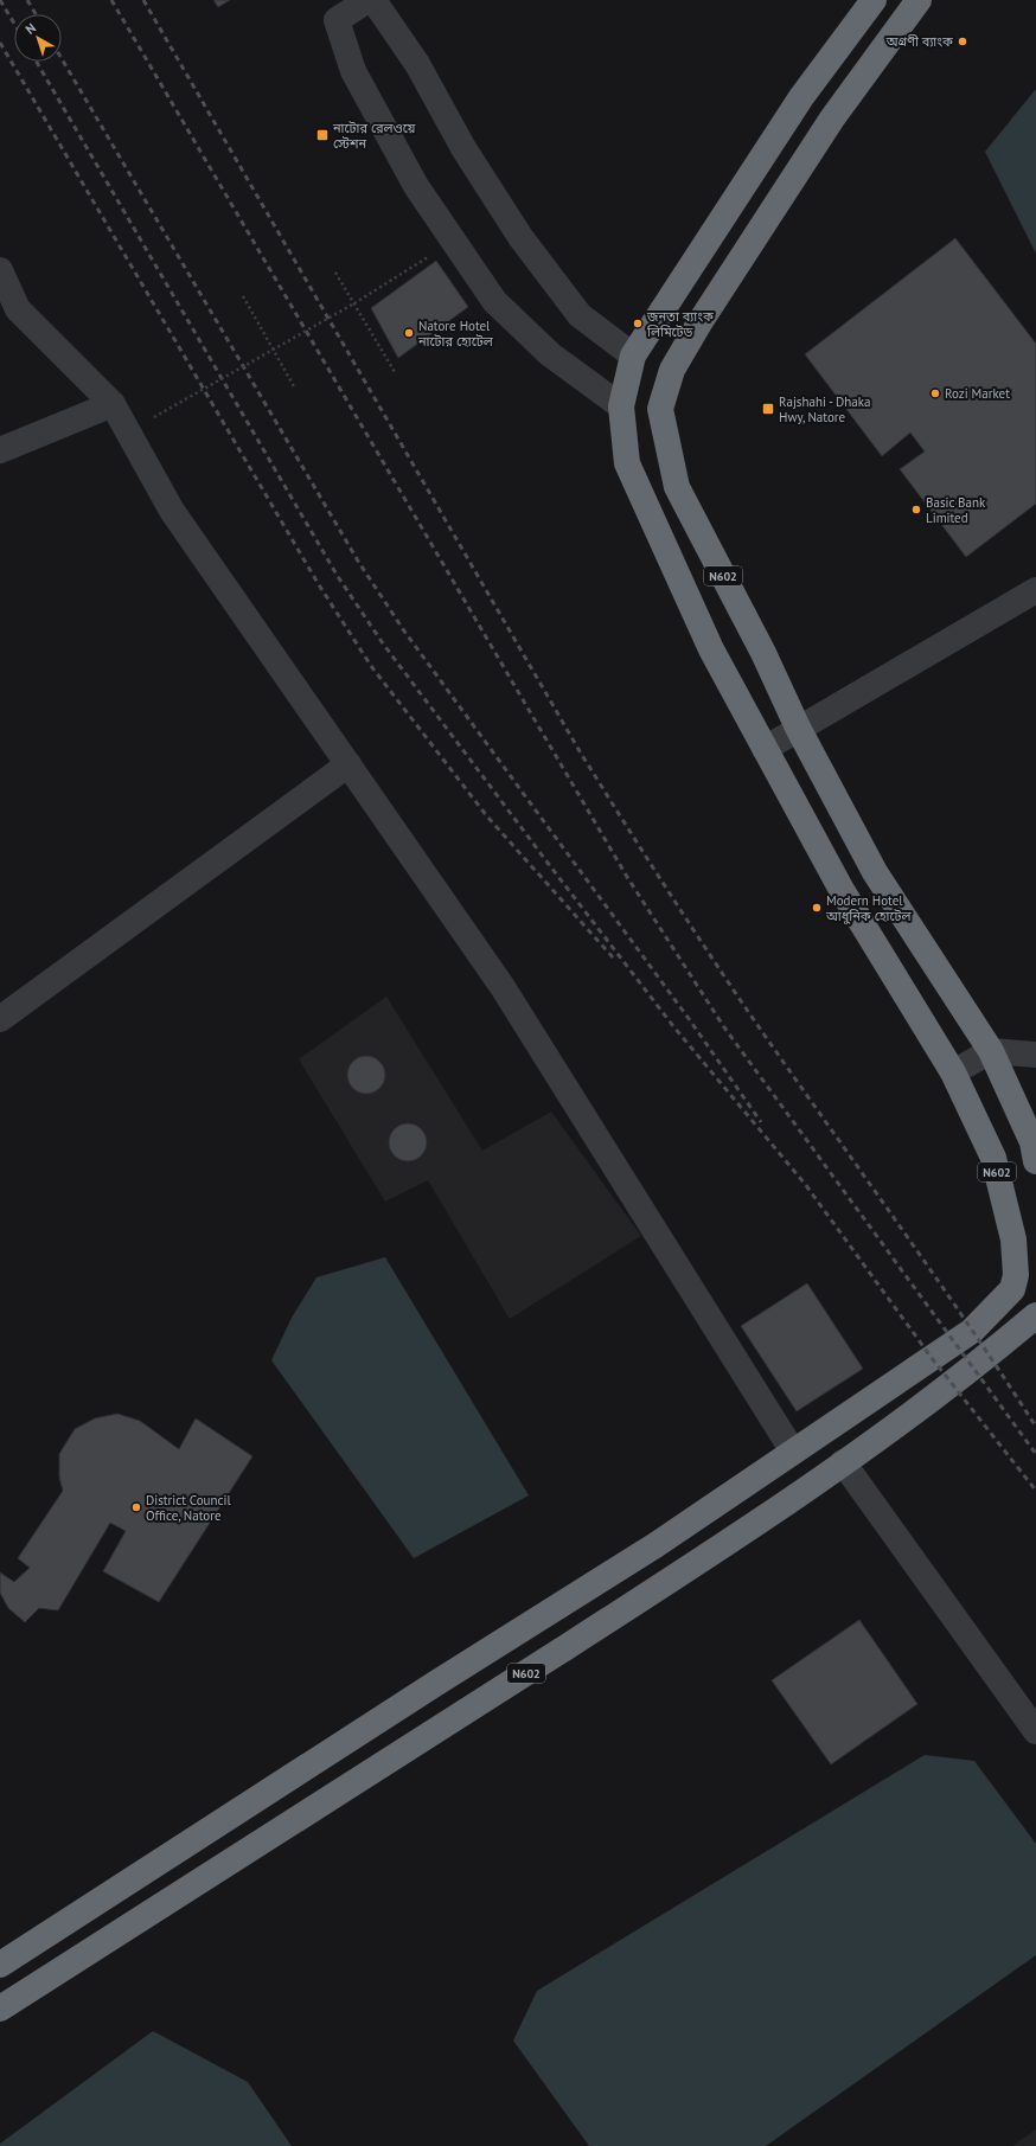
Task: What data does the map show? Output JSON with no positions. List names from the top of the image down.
{
  "streets": {
    "highway": ["N602"]
  },
  "places": {
    "other": [
      "অগ্রণী ব্যাংক",
      "জনতা ব্যাংক লিমিটেড",
      "Natore Hotel নাটোর হোটেল",
      "Rozi Market",
      "Basic Bank Limited",
      "Modern Hotel আধুনিক হোটেল",
      "District Council Office, Natore"
    ],
    "transit": ["নাটোর রেলওয়ে স্টেশন", "Rajshahi - Dhaka Hwy, Natore"]
  },
  "north": "top left"
}
